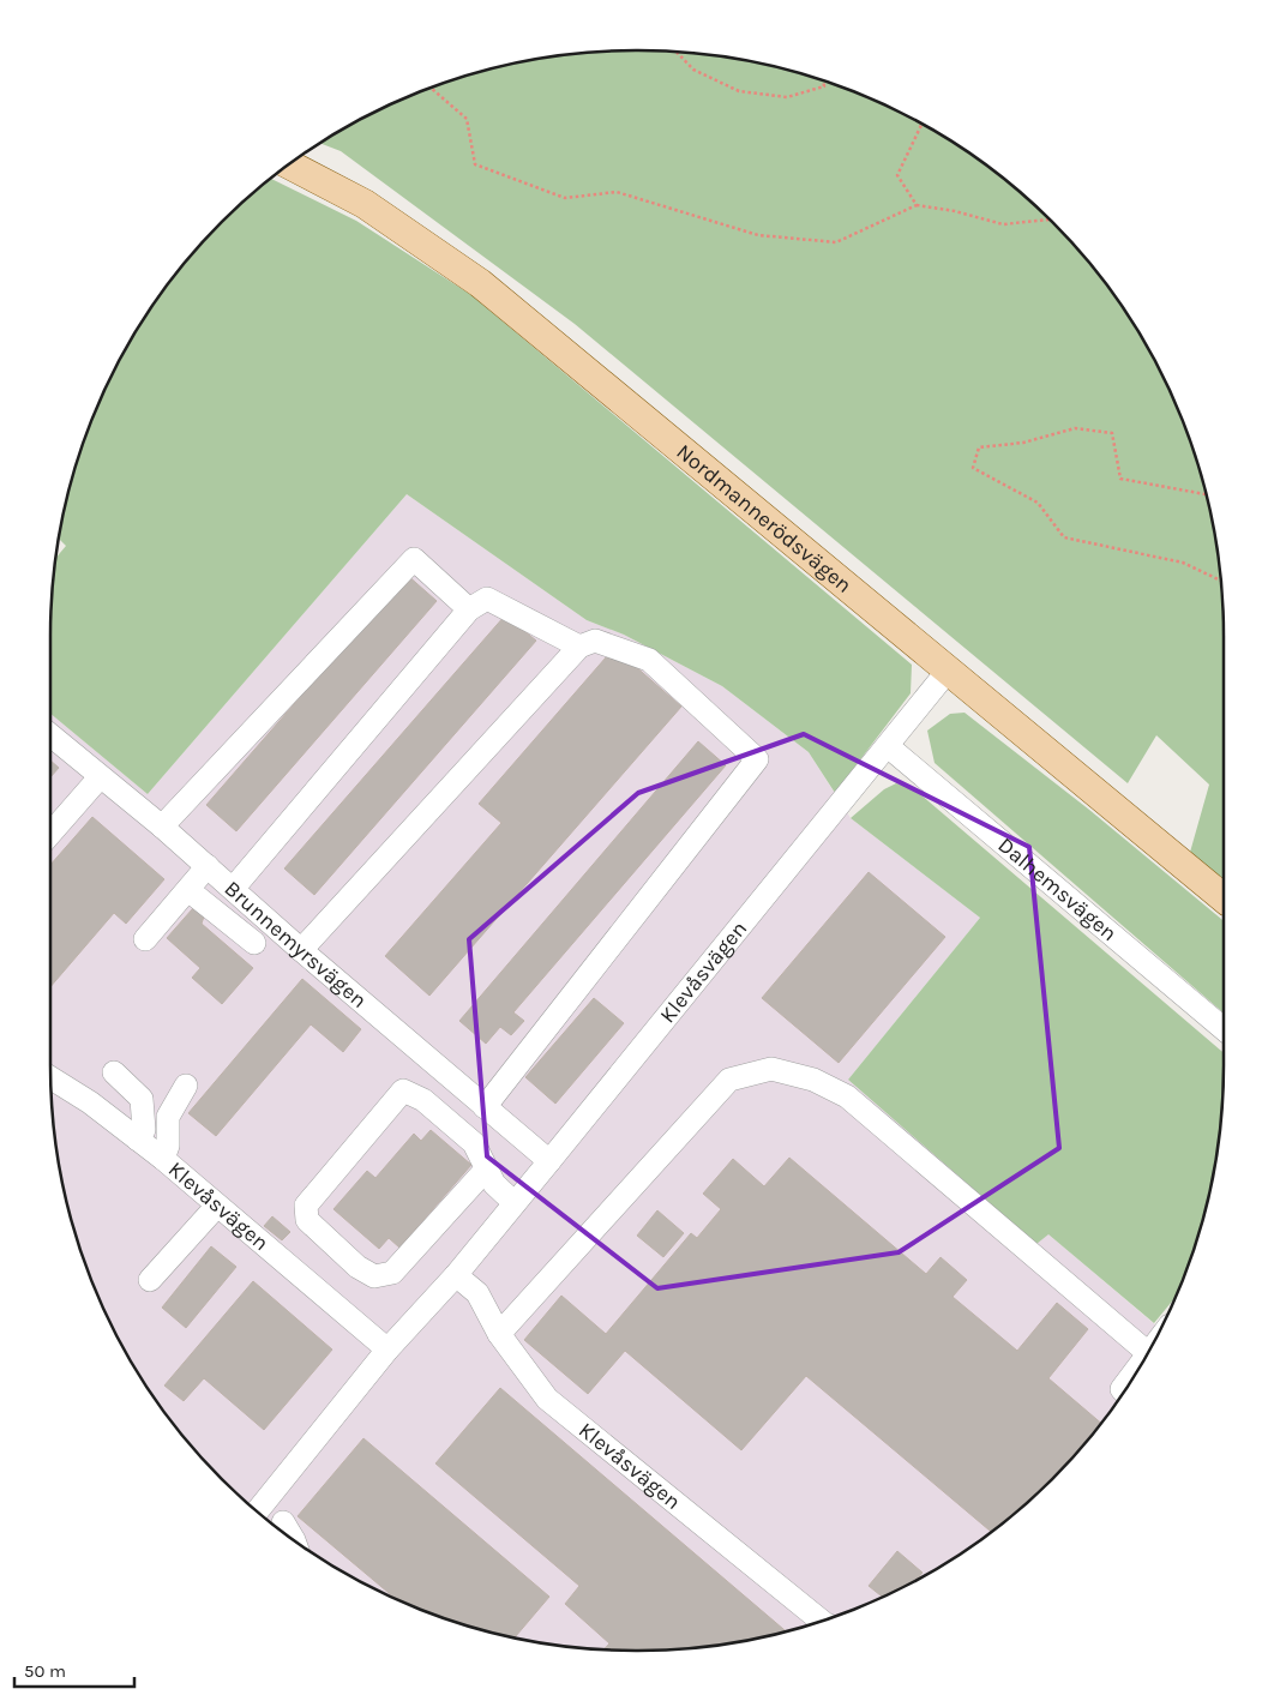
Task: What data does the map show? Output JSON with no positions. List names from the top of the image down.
{
  "streets": {
    "main road": ["Nordmannerödsvägen"],
    "street": ["Dalhemsvägen", "Brunnemyrsvägen", "Klevåsvägen"]
  },
  "crossings": [
    ["Nordmannerödsvägen", "Klevåsvägen"],
    ["Dalhemsvägen", "Klevåsvägen"],
    ["Brunnemyrsvägen", "Klevåsvägen"]
  ],
  "scale_bar": "50 m"
}
